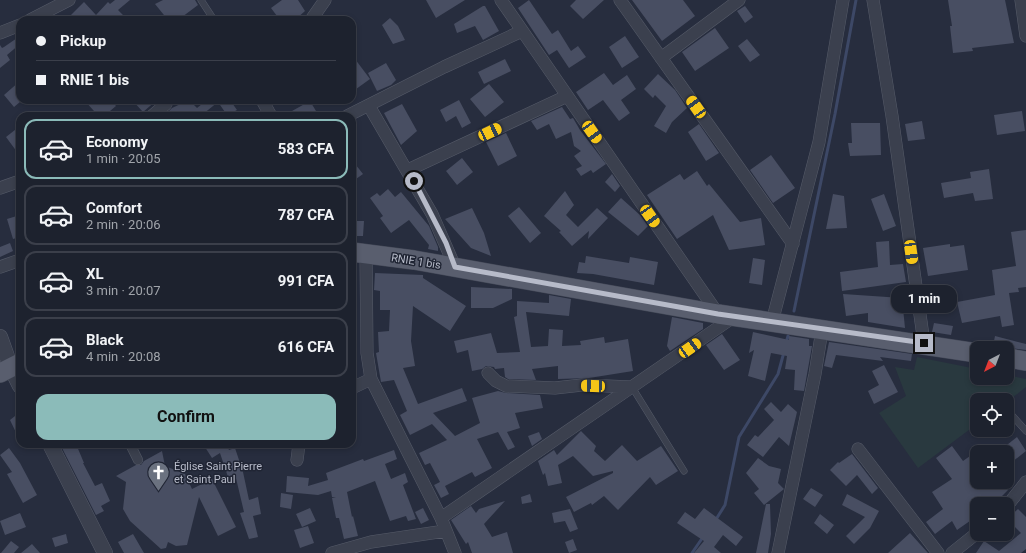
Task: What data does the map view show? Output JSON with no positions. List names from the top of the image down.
{
  "streets": {
    "main road": ["RNIE 1 bis"]
  },
  "places": {
    "church": ["Église Saint Pierre et Saint Paul"]
  },
  "north": "bottom left",
  "page": {
    "banner": ["Pickup", "RNIE 1 bis"],
    "list": [
      {
        "name": "Economy",
        "note": "1 min · 20:05",
        "value": "583 CFA"
      },
      {
        "name": "Comfort",
        "note": "2 min · 20:06",
        "value": "787 CFA"
      },
      {
        "name": "XL",
        "note": "3 min · 20:07",
        "value": "991 CFA"
      },
      {
        "name": "Black",
        "note": "4 min · 20:08",
        "value": "616 CFA"
      }
    ],
    "bubble": "1 min",
    "map_buttons": ["+", "−"],
    "buttons": "Confirm"
  }
}
